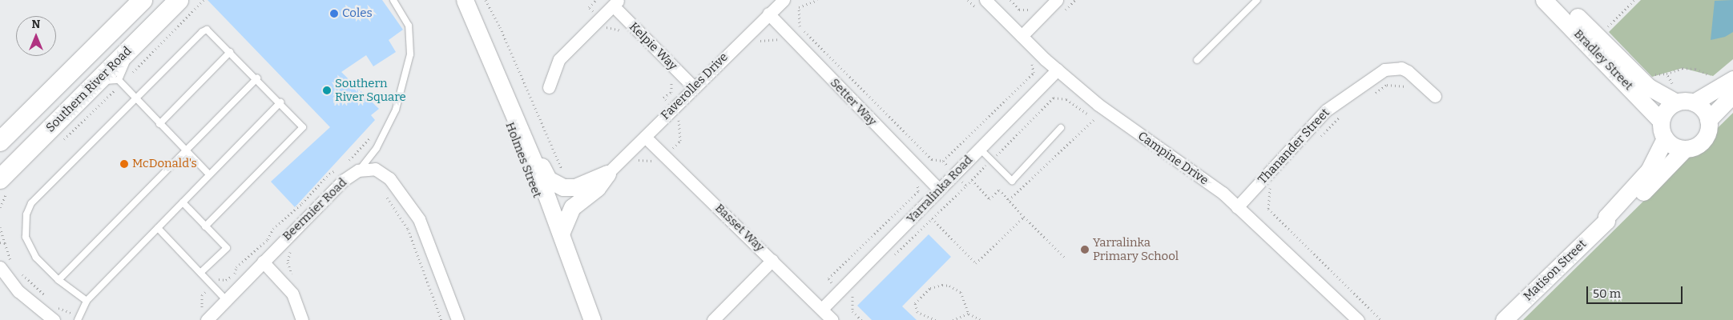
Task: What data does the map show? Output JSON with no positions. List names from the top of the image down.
{
  "streets": {
    "main road": ["Southern River Road"],
    "street": [
      "Kelpie Way",
      "Bradley Street",
      "Faverolles Drive",
      "Setter Way",
      "Thanander Street",
      "Campine Drive",
      "Holmes Street",
      "Yarralinka Road",
      "Beermier Road",
      "Basset Way",
      "Matison Street"
    ]
  },
  "crossings": [
    ["Kelpie Way", "Faverolles Drive"],
    ["Bradley Street", "Matison Street"],
    ["Faverolles Drive", "Setter Way"],
    ["Faverolles Drive", "Basset Way"],
    ["Setter Way", "Yarralinka Road"],
    ["Thanander Street", "Campine Drive"],
    ["Campine Drive", "Yarralinka Road"],
    ["Yarralinka Road", "Basset Way"]
  ],
  "places": [
    "Coles",
    "Southern River Square",
    "McDonald's",
    "Yarralinka Primary School"
  ],
  "scale_bar": "50 m",
  "north": "top"
}
